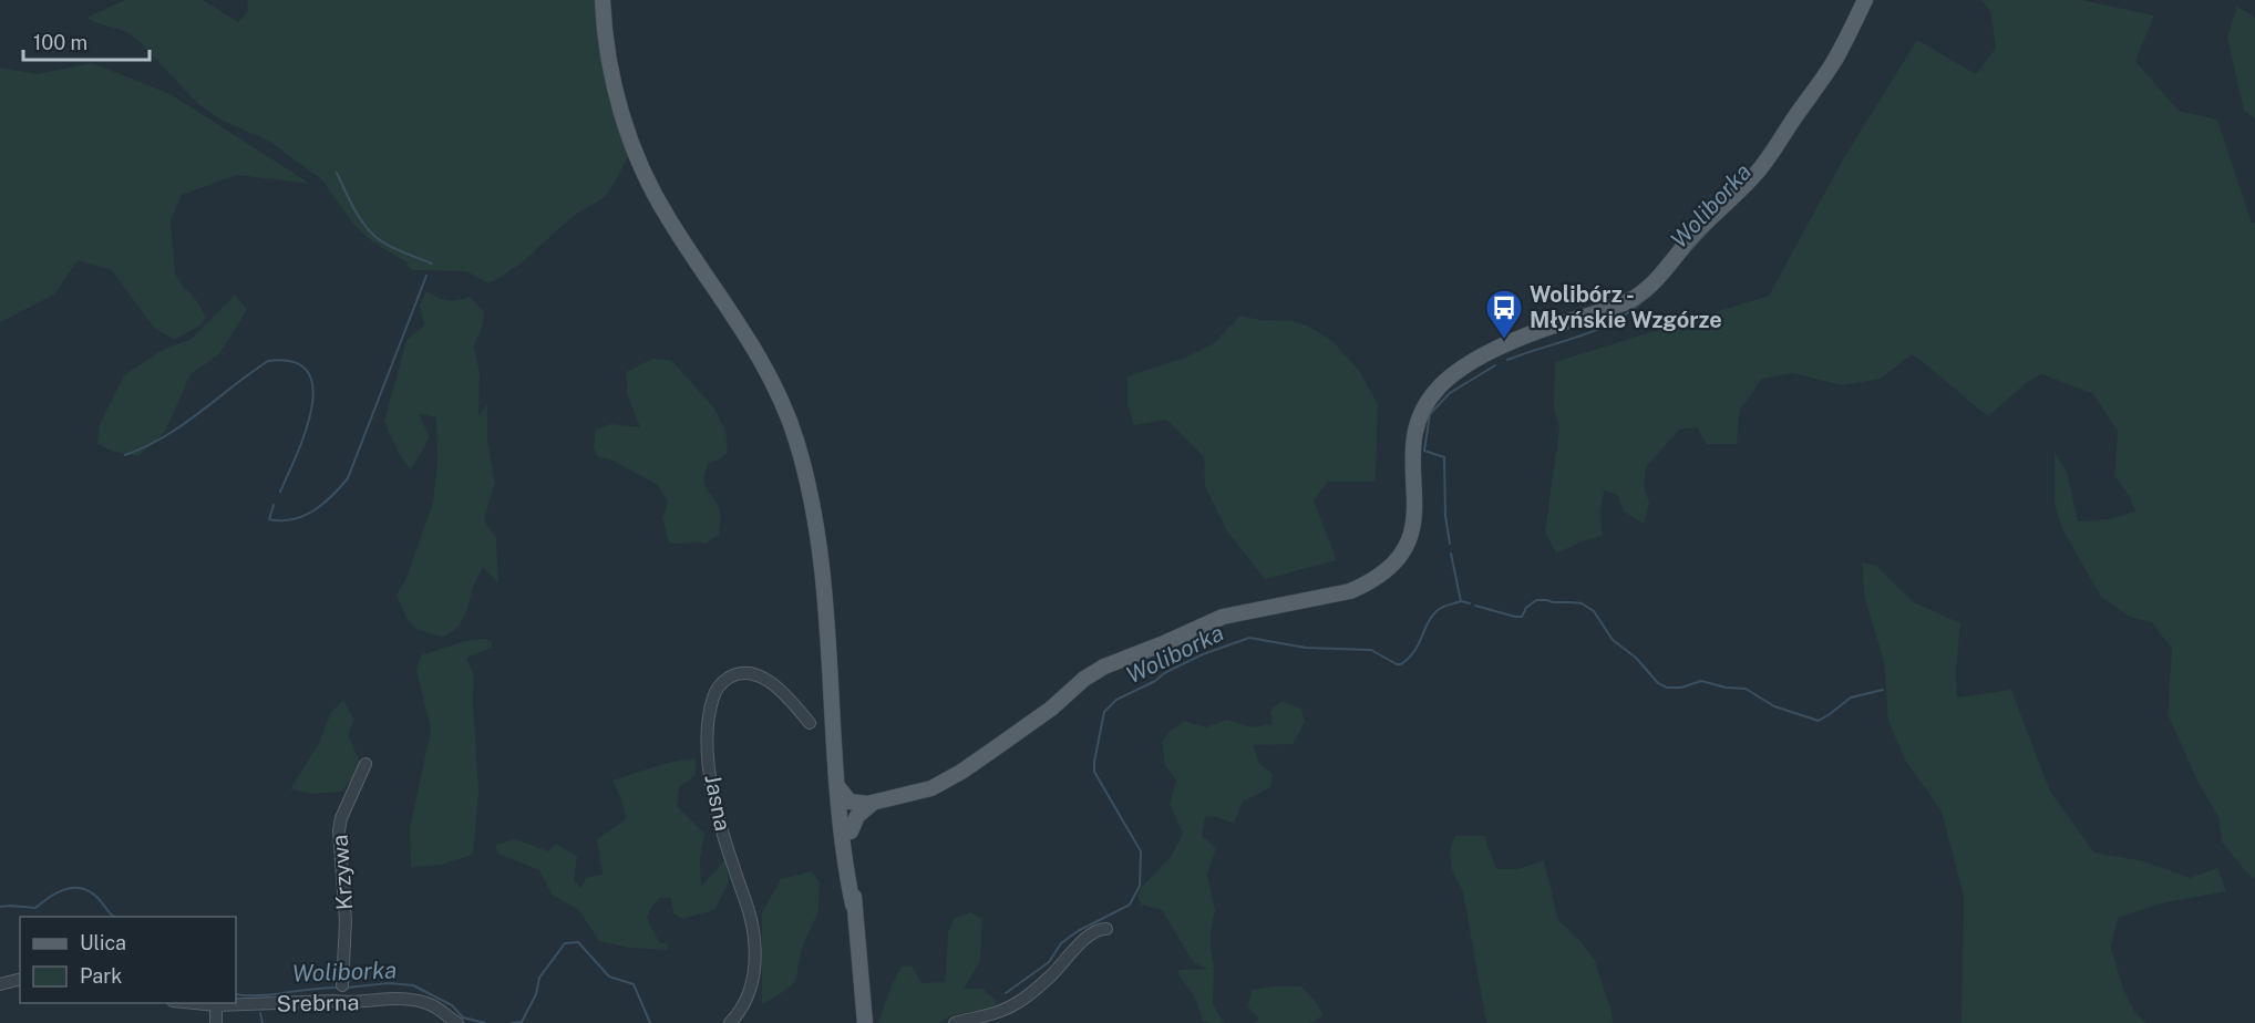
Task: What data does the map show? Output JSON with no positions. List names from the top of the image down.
{
  "streets": {
    "street": ["Jasna", "Krzywa", "Srebrna"]
  },
  "water": ["Woliborka"],
  "places": {
    "bus stop": ["Wolibórz - Młyńskie Wzgórze"]
  },
  "legend": ["Ulica", "Park"],
  "scale_bar": "100 m"
}
